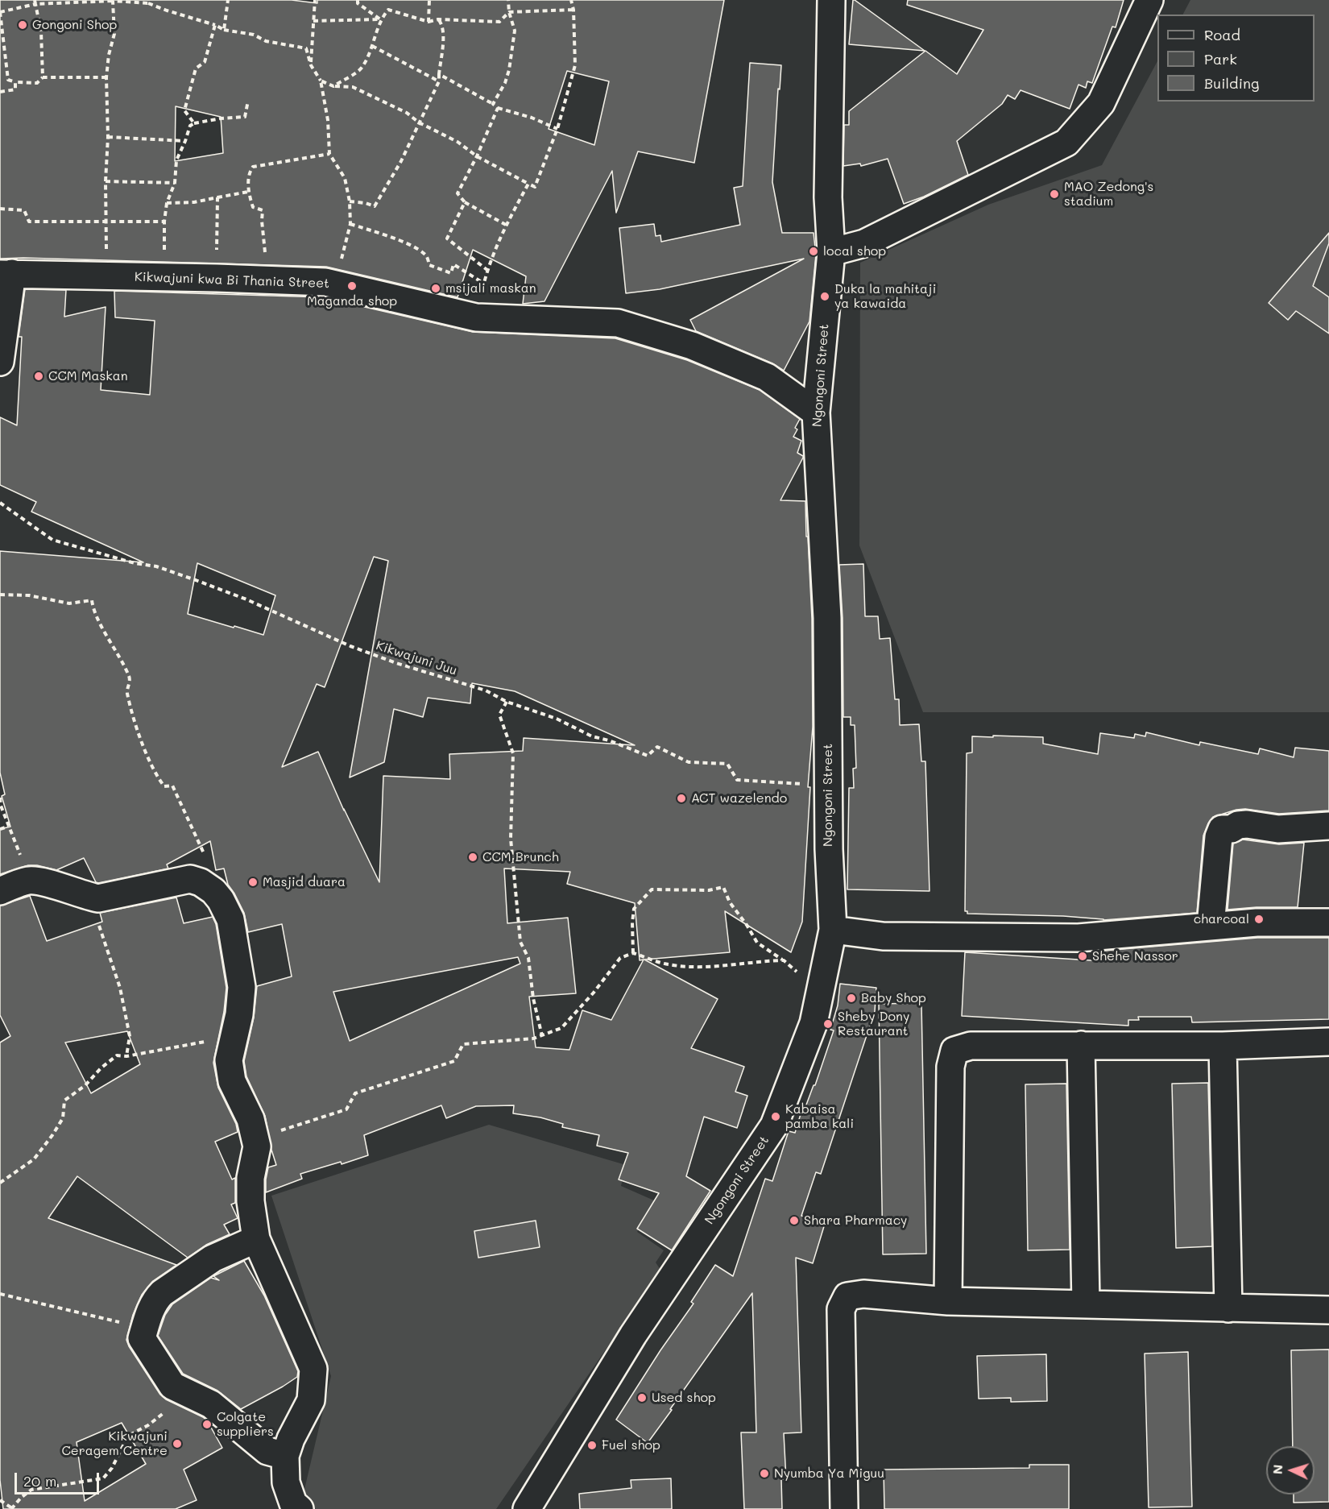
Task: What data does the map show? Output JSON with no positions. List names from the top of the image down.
{
  "streets": {
    "street": ["Kikwajuni kwa Bi Thania Street", "Ngongoni Street"],
    "path": ["Kikwajuni Juu"]
  },
  "crossings": [
    ["Kikwajuni kwa Bi Thania Street", "Ngongoni Street"],
    ["Ngongoni Street", "Kikwajuni Juu"]
  ],
  "places": [
    "Gongoni Shop",
    "MAO Zedong's stadium",
    "local shop",
    "Maganda shop",
    "msijali maskan",
    "Duka la mahitaji ya kawaida",
    "CCM Maskan",
    "ACT wazelendo",
    "CCM Brunch",
    "Masjid duara",
    "charcoal",
    "Shehe Nassor",
    "Baby Shop",
    "Sheby Dony Restaurant",
    "Kabaisa pamba kali",
    "Shara Pharmacy",
    "Used shop",
    "Colgate suppliers",
    "Kikwajuni Ceragem Centre",
    "Fuel shop",
    "Nyumba Ya Miguu"
  ],
  "legend": ["Road", "Park", "Building"],
  "scale_bar": "20 m",
  "north": "left"
}
